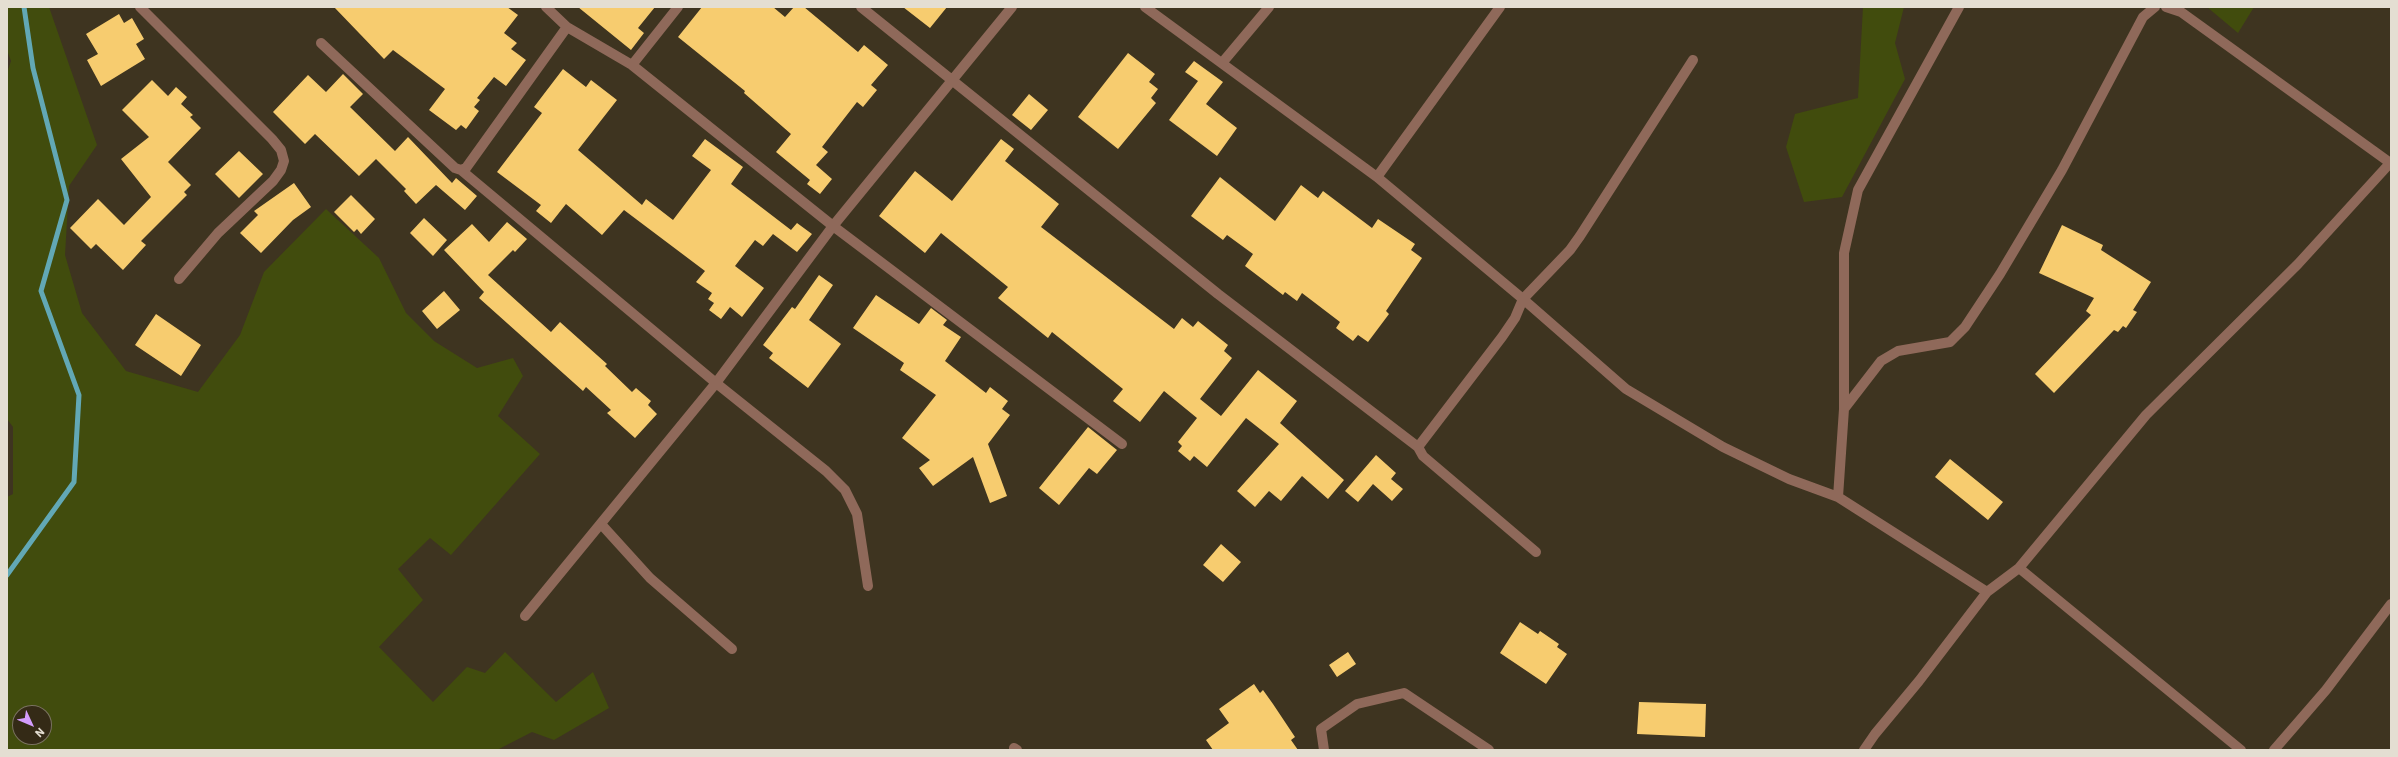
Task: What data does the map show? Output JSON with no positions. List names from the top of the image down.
{
  "north": "bottom right"
}
